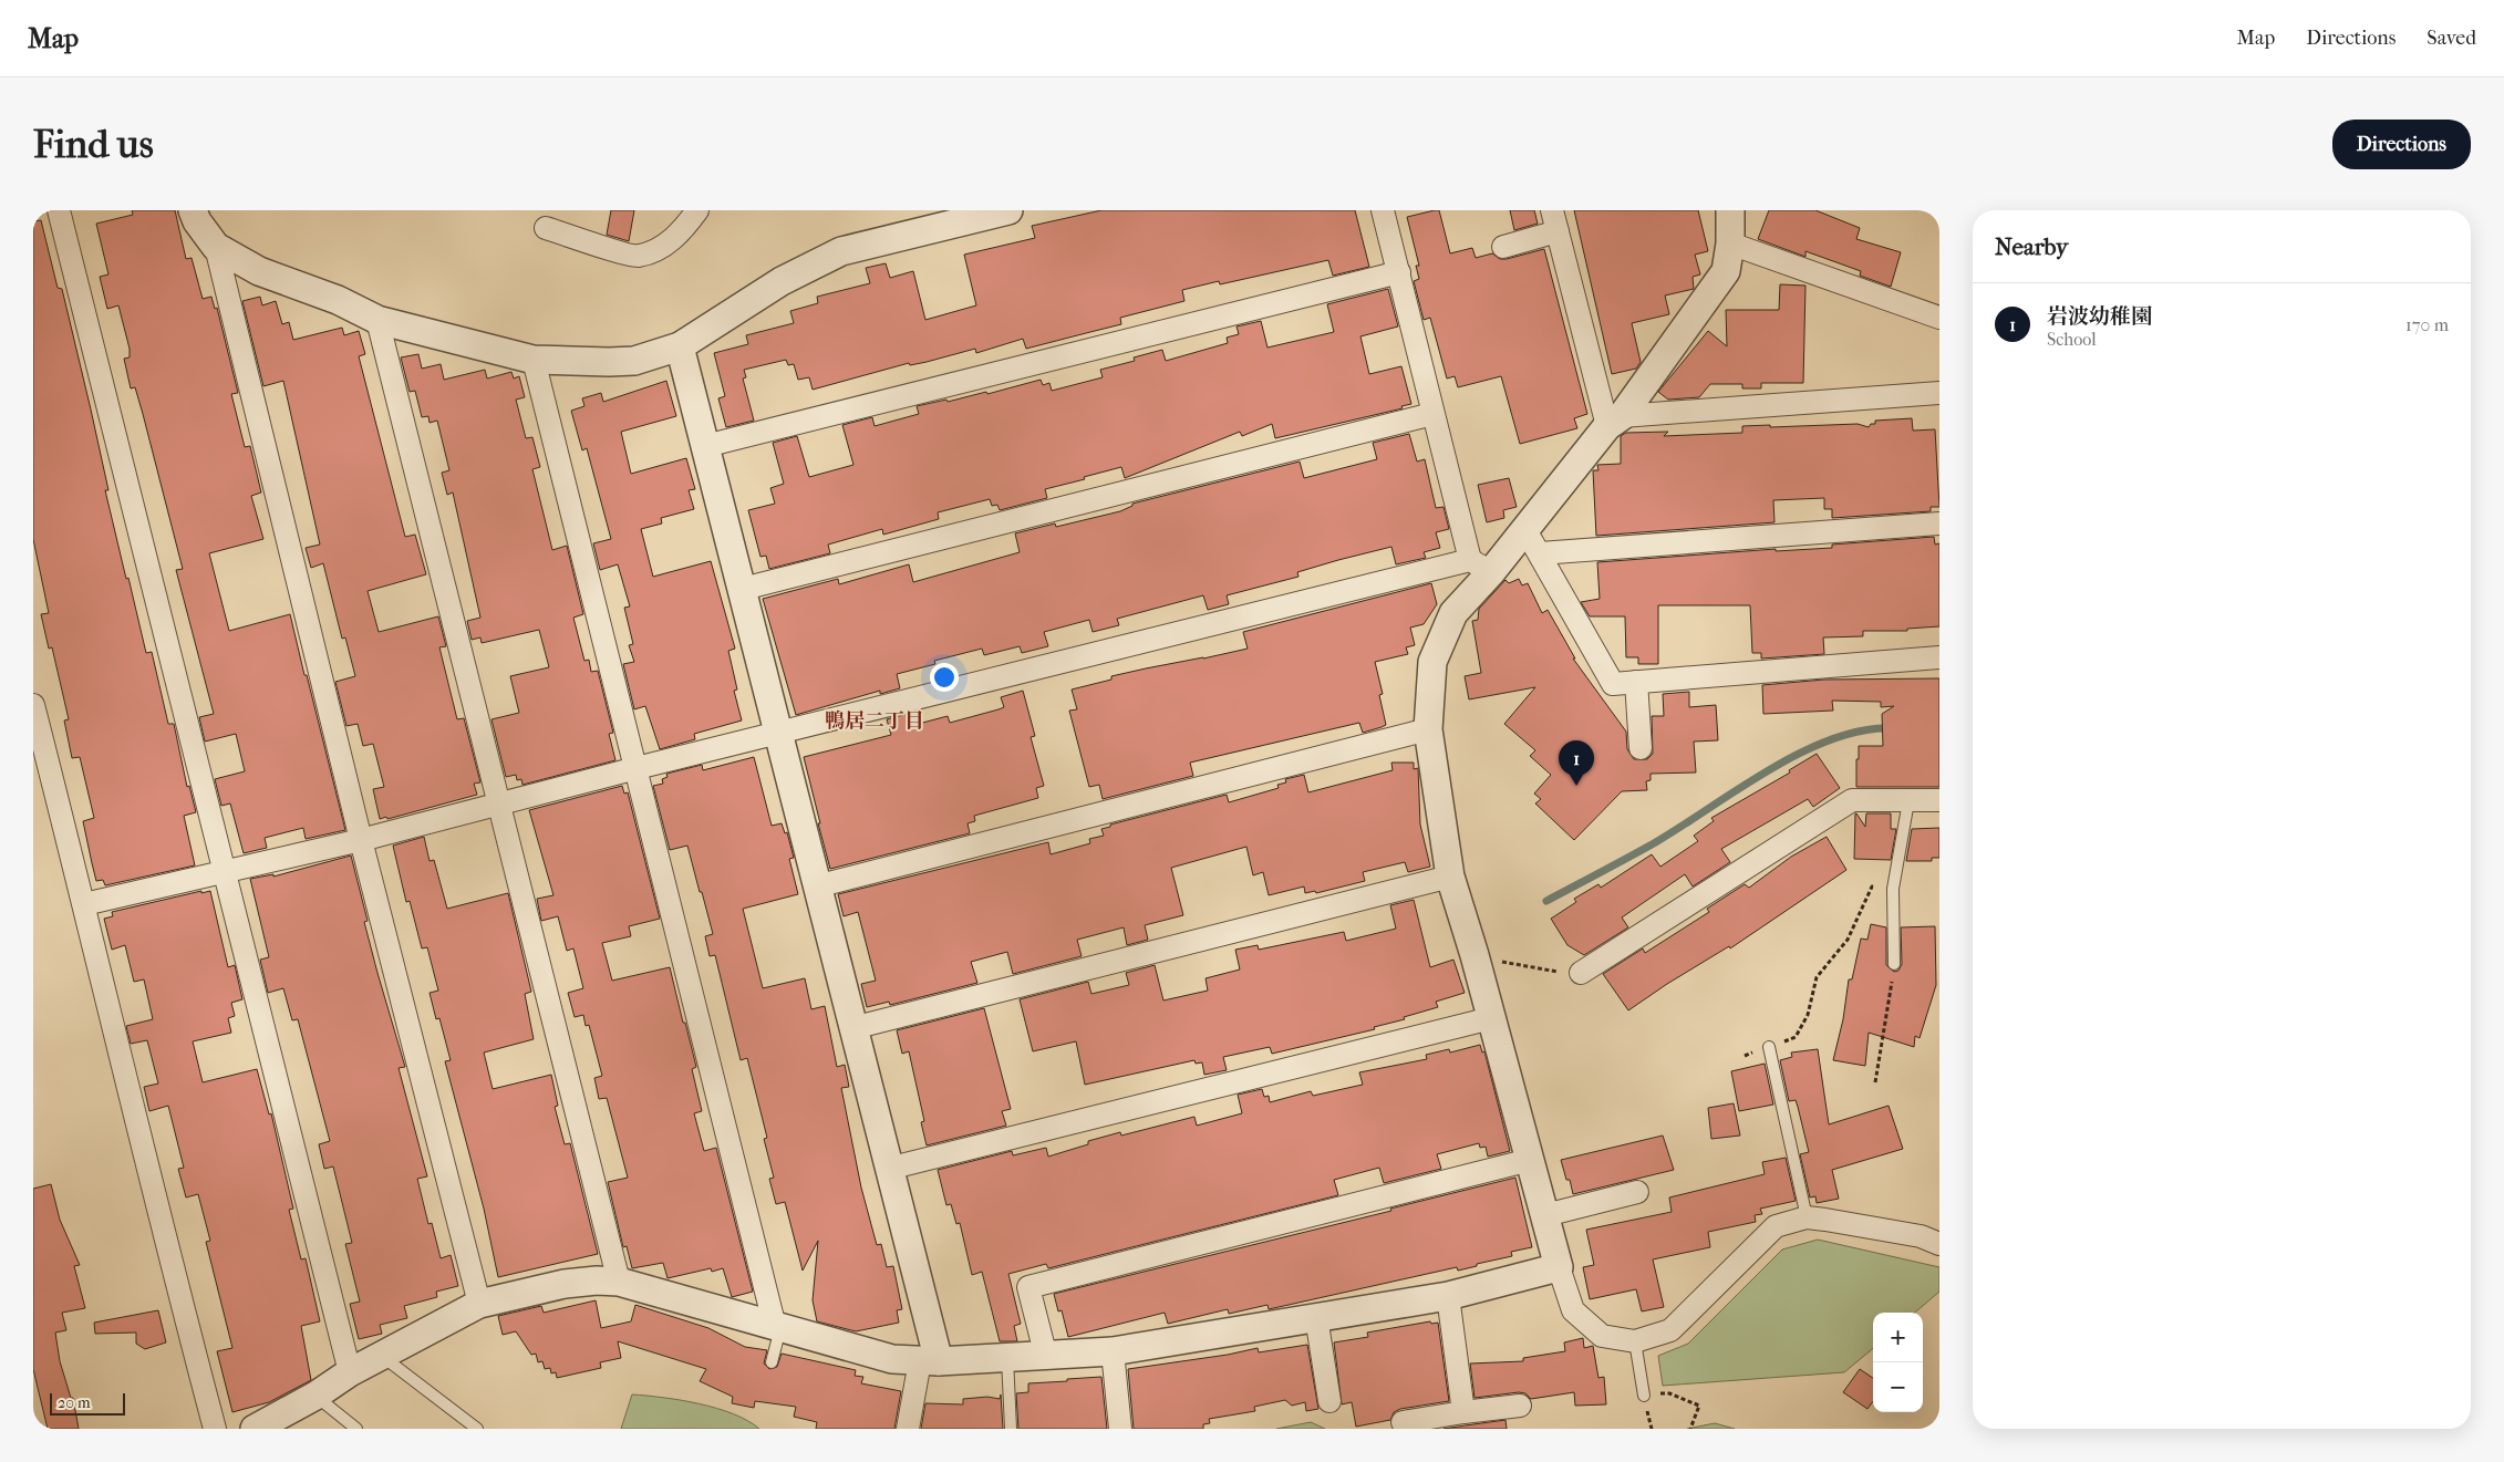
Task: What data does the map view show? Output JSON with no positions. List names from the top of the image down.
{
  "districts": ["鴨居二丁目"],
  "scale_bar": "20 m",
  "page": {
    "header": "Map",
    "nav": ["Map", "Directions", "Saved"],
    "buttons": "Directions",
    "title": "Find us",
    "heading": "Nearby",
    "list": [
      {
        "mark": "1",
        "name": "岩波幼稚園",
        "note": "School",
        "value": "170 m"
      }
    ],
    "pins": "1",
    "map_buttons": ["+", "−"],
    "scale": "20 m"
  }
}
